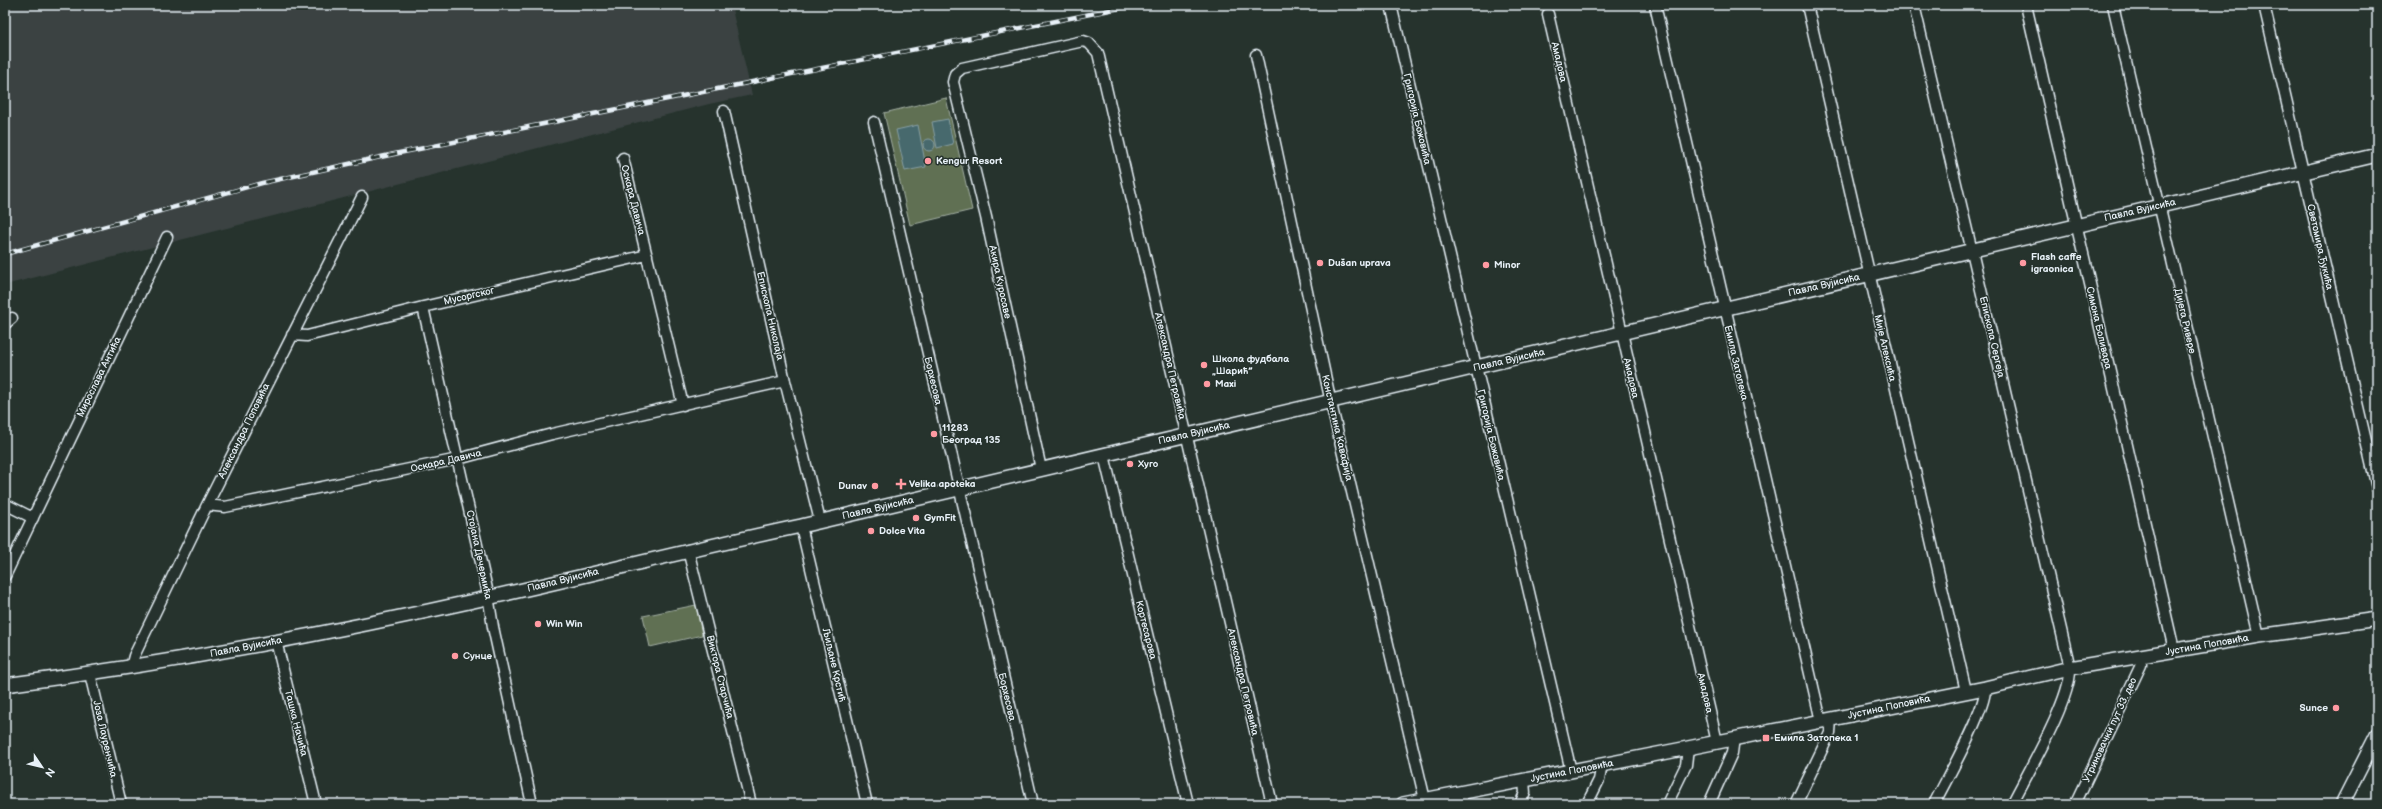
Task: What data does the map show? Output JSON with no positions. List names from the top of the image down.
{
  "streets": {
    "street": [
      "Амадова",
      "Григорија Божовића",
      "Оскара Давича",
      "Павла Вујисића",
      "Светомира Ђукића",
      "Акира Куросаве",
      "Мусоргског",
      "Епископа Николаја",
      "Дијега Ривере",
      "Симона Боливара",
      "Епископа Сергеја",
      "Мије Алексића",
      "Емила Затопека",
      "Александра Петровића",
      "Мирослава Антића",
      "Борхесова",
      "Константина Кавафија",
      "Александра Поповића",
      "Стојана Дечермића",
      "Кортесарова",
      "Јустина Поповића",
      "Љиљане Крстић",
      "Виктора Старчића",
      "Ташка Начића",
      "Угриновачки пут 33. део",
      "Јоза Лауренчића"
    ]
  },
  "crossings": [
    ["Амадова", "Павла Вујисића"],
    ["Амадова", "Јустина Поповића"],
    ["Григорија Божовића", "Павла Вујисића"],
    ["Григорија Божовића", "Јустина Поповића"],
    ["Оскара Давича", "Мусоргског"],
    ["Оскара Давича", "Епископа Николаја"],
    ["Оскара Давича", "Александра Поповића"],
    ["Оскара Давича", "Стојана Дечермића"],
    ["Павла Вујисића", "Светомира Ђукића"],
    ["Павла Вујисића", "Акира Куросаве"],
    ["Павла Вујисића", "Епископа Николаја"],
    ["Павла Вујисића", "Дијега Ривере"],
    ["Павла Вујисића", "Симона Боливара"],
    ["Павла Вујисића", "Епископа Сергеја"],
    ["Павла Вујисића", "Мије Алексића"],
    ["Павла Вујисића", "Емила Затопека"],
    ["Павла Вујисића", "Александра Петровића"],
    ["Павла Вујисића", "Борхесова"],
    ["Павла Вујисића", "Константина Кавафија"],
    ["Павла Вујисића", "Александра Поповића"],
    ["Павла Вујисића", "Стојана Дечермића"],
    ["Павла Вујисића", "Кортесарова"],
    ["Павла Вујисића", "Љиљане Крстић"],
    ["Павла Вујисића", "Виктора Старчића"],
    ["Павла Вујисића", "Ташка Начића"],
    ["Павла Вујисића", "Јоза Лауренчића"],
    ["Акира Куросаве", "Александра Петровића"],
    ["Мусоргског", "Александра Поповића"],
    ["Мусоргског", "Стојана Дечермића"],
    ["Дијега Ривере", "Јустина Поповића"],
    ["Симона Боливара", "Јустина Поповића"],
    ["Епископа Сергеја", "Јустина Поповића"],
    ["Мије Алексића", "Јустина Поповића"],
    ["Емила Затопека", "Јустина Поповића"],
    ["Константина Кавафија", "Јустина Поповића"],
    ["Јустина Поповића", "Угриновачки пут 33. део"]
  ],
  "places": {
    "other": [
      "Kengur Resort",
      "Dušan uprava",
      "Flash caffe igraonica",
      "Minor",
      "Школа фудбала „Шарић”",
      "Maxi",
      "11283 Београд 135",
      "Хуго",
      "Dunav",
      "GymFit",
      "Dolce Vita",
      "Win Win",
      "Сунце",
      "Sunce"
    ],
    "health": ["Velika apoteka"],
    "transit": ["Емила Затопека 1"]
  },
  "north": "bottom right"
}
